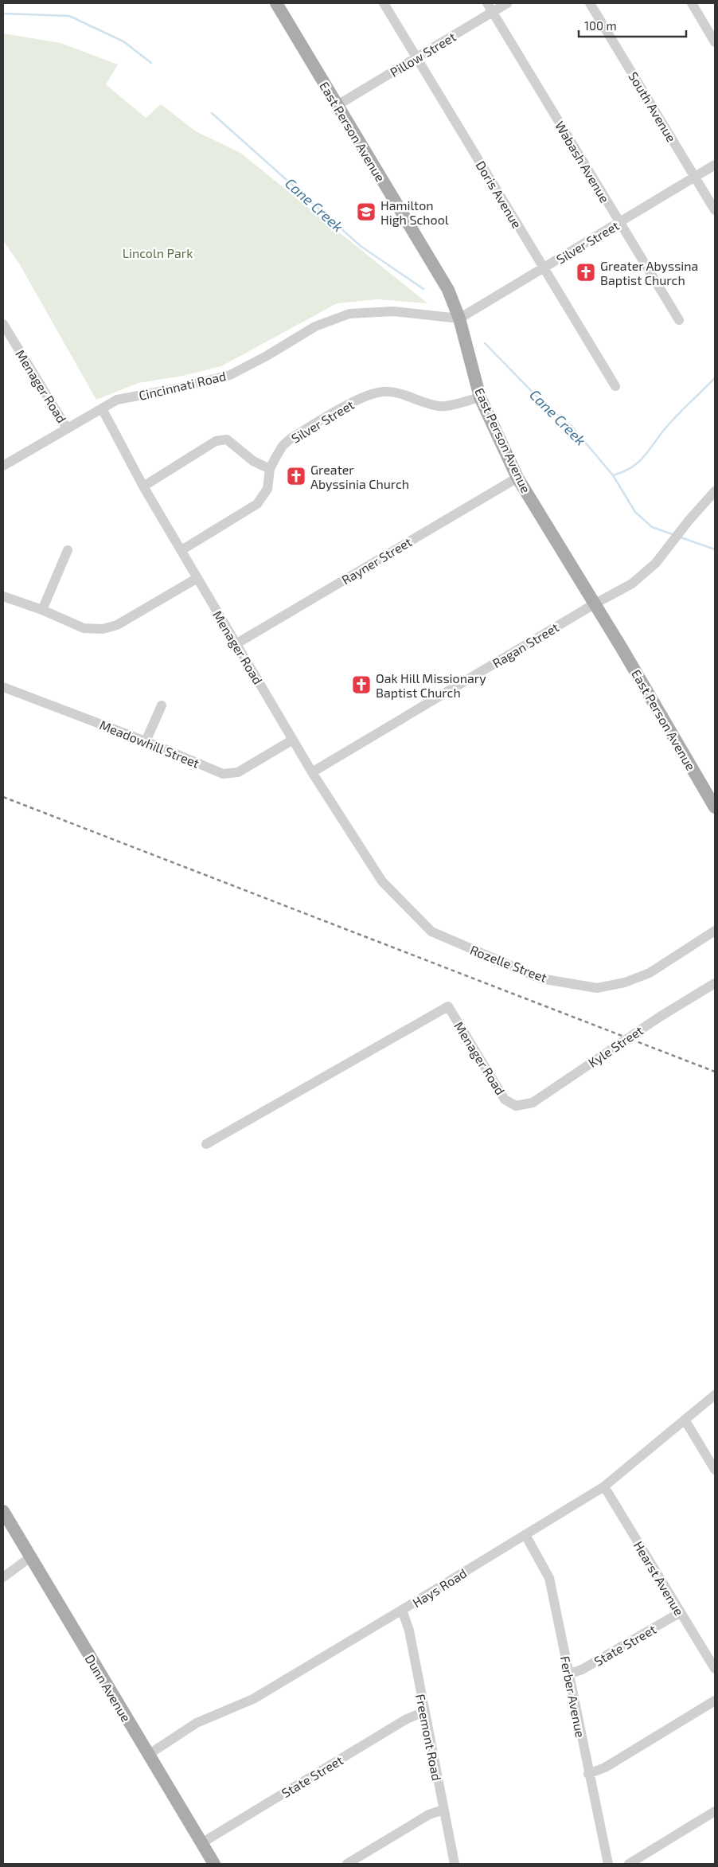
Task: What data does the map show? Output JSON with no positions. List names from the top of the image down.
{
  "streets": {
    "main road": ["East Person Avenue", "Dunn Avenue"],
    "street": [
      "Pillow Street",
      "South Avenue",
      "Wabash Avenue",
      "Doris Avenue",
      "Silver Street",
      "Cincinnati Road",
      "Menager Road",
      "Rayner Street",
      "Ragan Street",
      "Meadowhill Street",
      "Rozelle Street",
      "Kyle Street",
      "Hearst Avenue",
      "Hays Road",
      "State Street",
      "Ferber Avenue",
      "Freemont Road"
    ]
  },
  "crossings": [
    ["Pillow Street", "East Person Avenue"],
    ["Pillow Street", "Wabash Avenue"],
    ["Pillow Street", "Doris Avenue"],
    ["South Avenue", "Silver Street"],
    ["East Person Avenue", "Silver Street"],
    ["East Person Avenue", "Cincinnati Road"],
    ["East Person Avenue", "Rayner Street"],
    ["East Person Avenue", "Ragan Street"],
    ["Wabash Avenue", "Silver Street"],
    ["Doris Avenue", "Silver Street"],
    ["Silver Street", "Cincinnati Road"],
    ["Cincinnati Road", "Menager Road"],
    ["Menager Road", "Rayner Street"],
    ["Menager Road", "Ragan Street"],
    ["Menager Road", "Meadowhill Street"],
    ["Menager Road", "Rozelle Street"],
    ["Menager Road", "Kyle Street"],
    ["Hearst Avenue", "Hays Road"],
    ["Hearst Avenue", "State Street"],
    ["Hays Road", "Dunn Avenue"],
    ["Hays Road", "Ferber Avenue"],
    ["Hays Road", "Freemont Road"],
    ["State Street", "Dunn Avenue"],
    ["State Street", "Ferber Avenue"],
    ["State Street", "Freemont Road"]
  ],
  "water": ["Cane Creek"],
  "parks": ["Lincoln Park"],
  "places": {
    "school or university": ["Hamilton High School"],
    "church": ["Greater Abyssina Baptist Church", "Greater Abyssinia Church", "Oak Hill Missionary Baptist Church"]
  },
  "scale_bar": "100 m"
}
